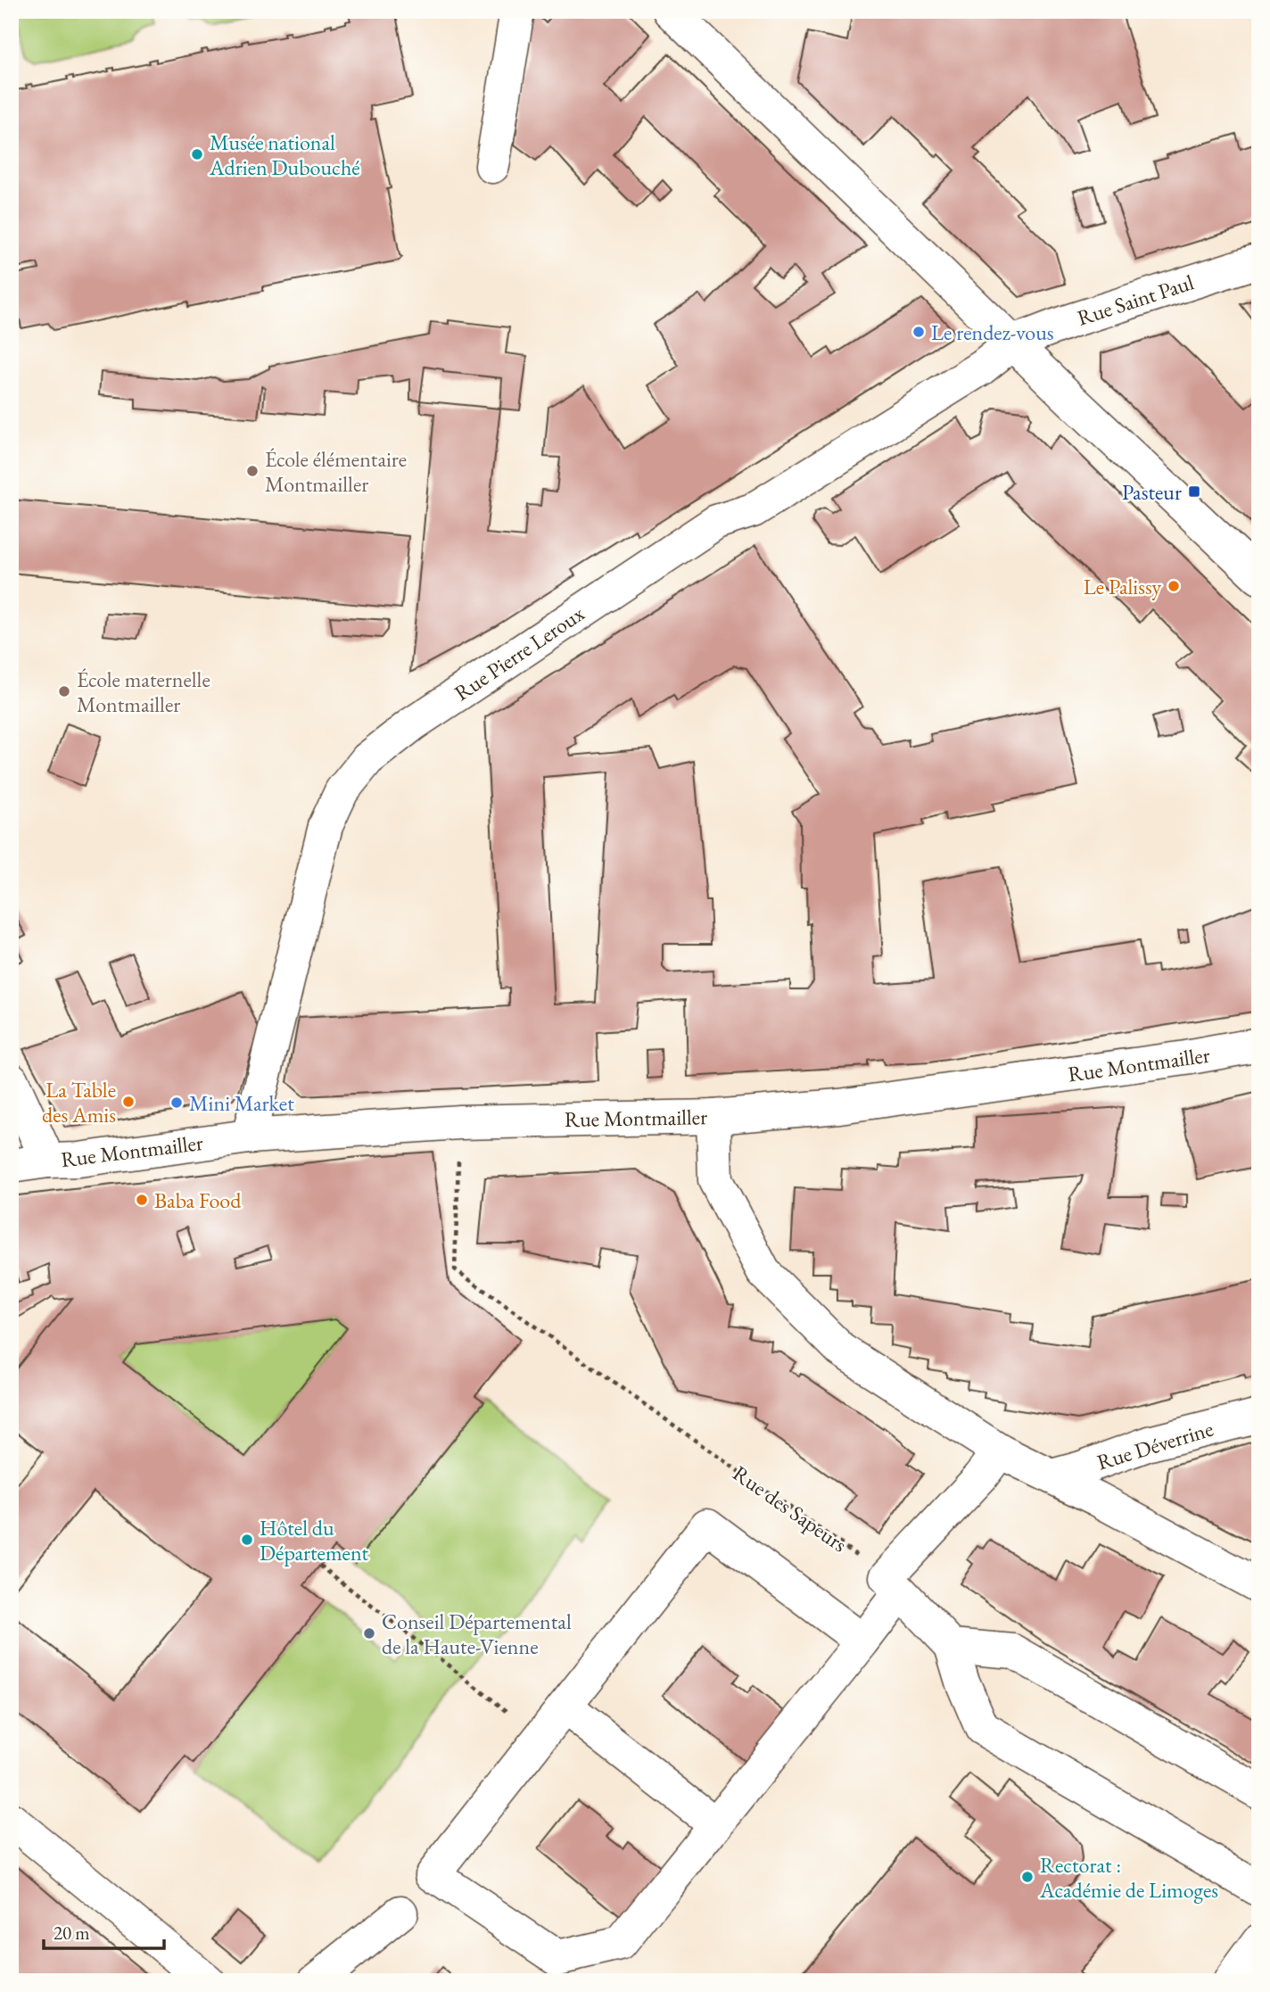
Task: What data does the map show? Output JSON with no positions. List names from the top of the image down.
{
  "streets": {
    "street": [
      "Rue Saint Paul",
      "Rue Pierre Leroux",
      "Rue Montmailler",
      "Rue Déverrine"
    ],
    "path": ["Rue des Sapeurs"]
  },
  "crossings": [
    ["Rue Saint Paul", "Rue Pierre Leroux"],
    ["Rue Pierre Leroux", "Rue Montmailler"],
    ["Rue Montmailler", "Rue des Sapeurs"]
  ],
  "places": {
    "other": [
      "Musée national Adrien Dubouché",
      "Le rendez-vous",
      "École élémentaire Montmailler",
      "Le Palissy",
      "École maternelle Montmailler",
      "La Table des Amis",
      "Mini Market",
      "Baba Food",
      "Hôtel du Département",
      "Conseil Départemental de la Haute-Vienne",
      "Rectorat : Académie de Limoges"
    ],
    "transit": ["Pasteur"]
  },
  "scale_bar": "20 m"
}
